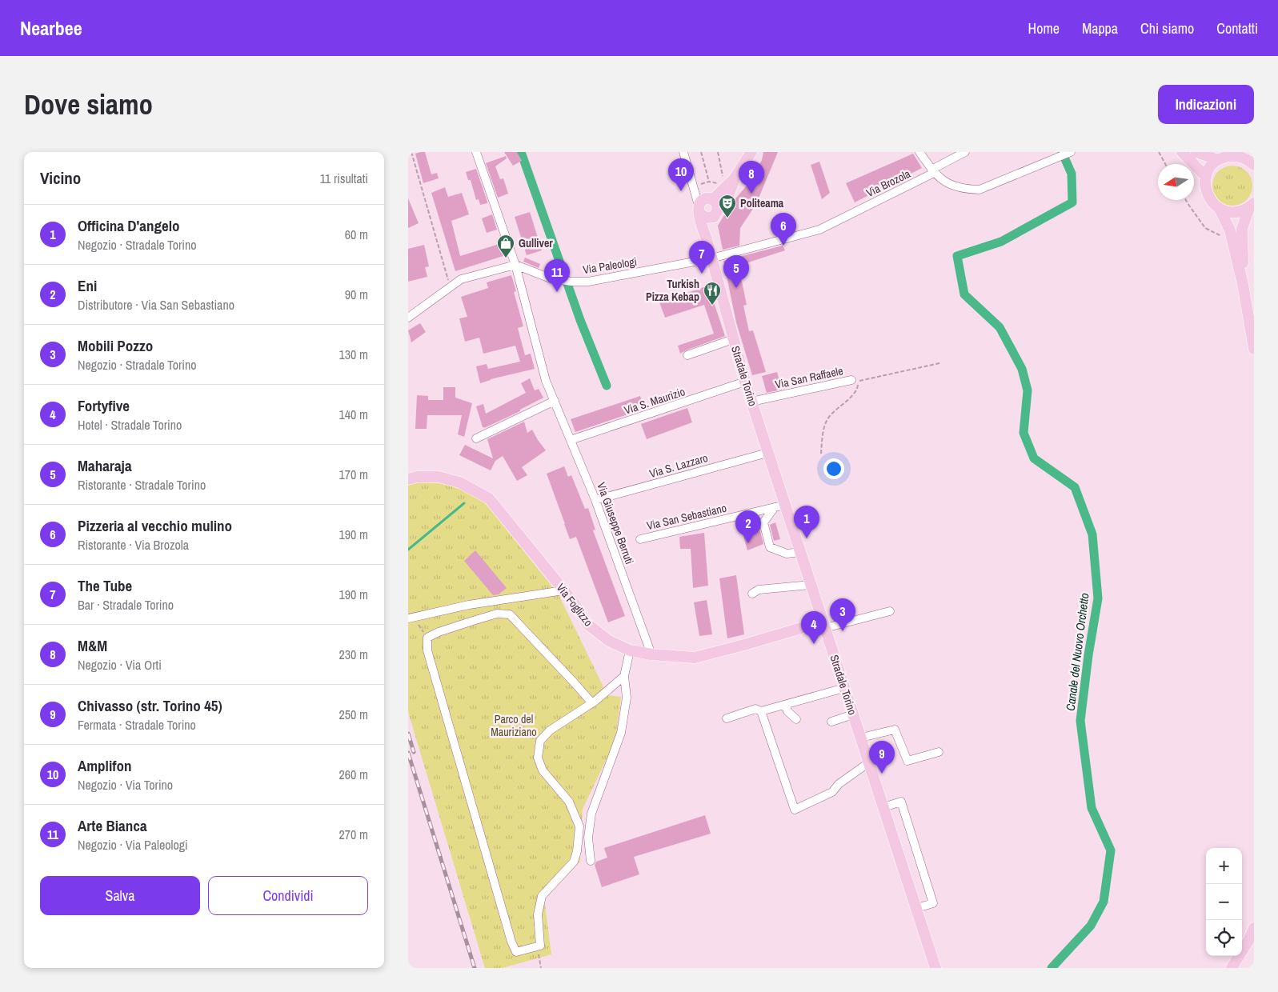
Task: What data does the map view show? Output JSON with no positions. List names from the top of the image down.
{
  "streets": {
    "main road": ["Stradale Torino", "Via Foglizzo"],
    "street": [
      "Via Brozola",
      "Via Paleologi",
      "Via San Raffaele",
      "Via S. Maurizio",
      "Via S. Lazzaro",
      "Via San Sebastiano",
      "Via Giuseppe Berruti"
    ]
  },
  "crossings": [
    ["Via Brozola", "Via Paleologi"],
    ["Via Brozola", "Stradale Torino"],
    ["Via Paleologi", "Stradale Torino"],
    ["Via Paleologi", "Via Giuseppe Berruti"],
    ["Stradale Torino", "Via San Raffaele"],
    ["Stradale Torino", "Via S. Maurizio"],
    ["Stradale Torino", "Via S. Lazzaro"],
    ["Stradale Torino", "Via San Sebastiano"],
    ["Stradale Torino", "Via Foglizzo"],
    ["Via S. Maurizio", "Via Giuseppe Berruti"],
    ["Via S. Lazzaro", "Via Giuseppe Berruti"],
    ["Via Giuseppe Berruti", "Via Foglizzo"]
  ],
  "water": ["Canale del Nuovo Orchetto"],
  "parks": ["Parco del Mauriziano"],
  "places": {
    "theatre": ["Politeama"],
    "shop": ["Gulliver"],
    "restaurant": ["Turkish Pizza Kebap"]
  },
  "north": "left",
  "page": {
    "header": "Nearbee",
    "nav": [
      "Home",
      "Mappa",
      "Chi siamo",
      "Contatti"
    ],
    "buttons": [
      "Indicazioni",
      ["Salva", "Condividi"]
    ],
    "title": "Dove siamo",
    "heading": ["Vicino", "11 risultati"],
    "pins": [
      "10",
      "8",
      "6",
      "7",
      "5",
      "11",
      "1",
      "2",
      "3",
      "4",
      "9"
    ],
    "list": [
      {
        "mark": "1",
        "name": "Officina D'angelo",
        "note": "Negozio · Stradale Torino",
        "value": "60 m"
      },
      {
        "mark": "2",
        "name": "Eni",
        "note": "Distributore · Via San Sebastiano",
        "value": "90 m"
      },
      {
        "mark": "3",
        "name": "Mobili Pozzo",
        "note": "Negozio · Stradale Torino",
        "value": "130 m"
      },
      {
        "mark": "4",
        "name": "Fortyfive",
        "note": "Hotel · Stradale Torino",
        "value": "140 m"
      },
      {
        "mark": "5",
        "name": "Maharaja",
        "note": "Ristorante · Stradale Torino",
        "value": "170 m"
      },
      {
        "mark": "6",
        "name": "Pizzeria al vecchio mulino",
        "note": "Ristorante · Via Brozola",
        "value": "190 m"
      },
      {
        "mark": "7",
        "name": "The Tube",
        "note": "Bar · Stradale Torino",
        "value": "190 m"
      },
      {
        "mark": "8",
        "name": "M&M",
        "note": "Negozio · Via Orti",
        "value": "230 m"
      },
      {
        "mark": "9",
        "name": "Chivasso (str. Torino 45)",
        "note": "Fermata · Stradale Torino",
        "value": "250 m"
      },
      {
        "mark": "10",
        "name": "Amplifon",
        "note": "Negozio · Via Torino",
        "value": "260 m"
      },
      {
        "mark": "11",
        "name": "Arte Bianca",
        "note": "Negozio · Via Paleologi",
        "value": "270 m"
      }
    ],
    "map_buttons": ["+", "−"]
  }
}
